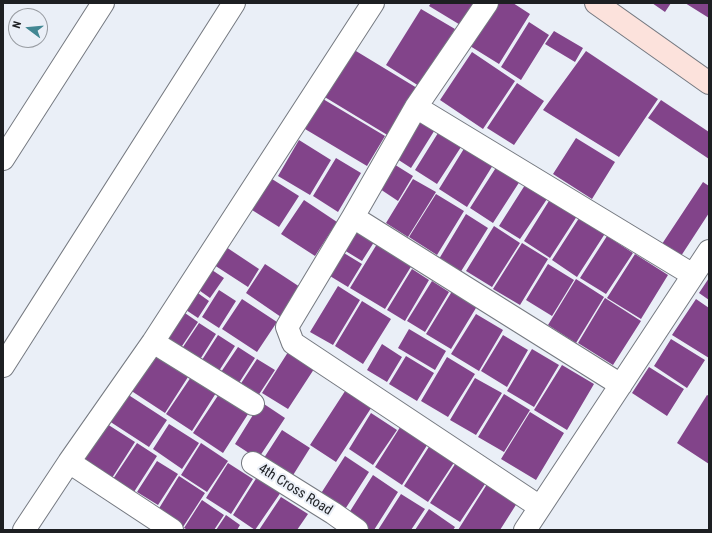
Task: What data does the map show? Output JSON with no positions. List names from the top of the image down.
{
  "streets": {
    "street": ["4th Cross Road"]
  },
  "north": "left"
}
